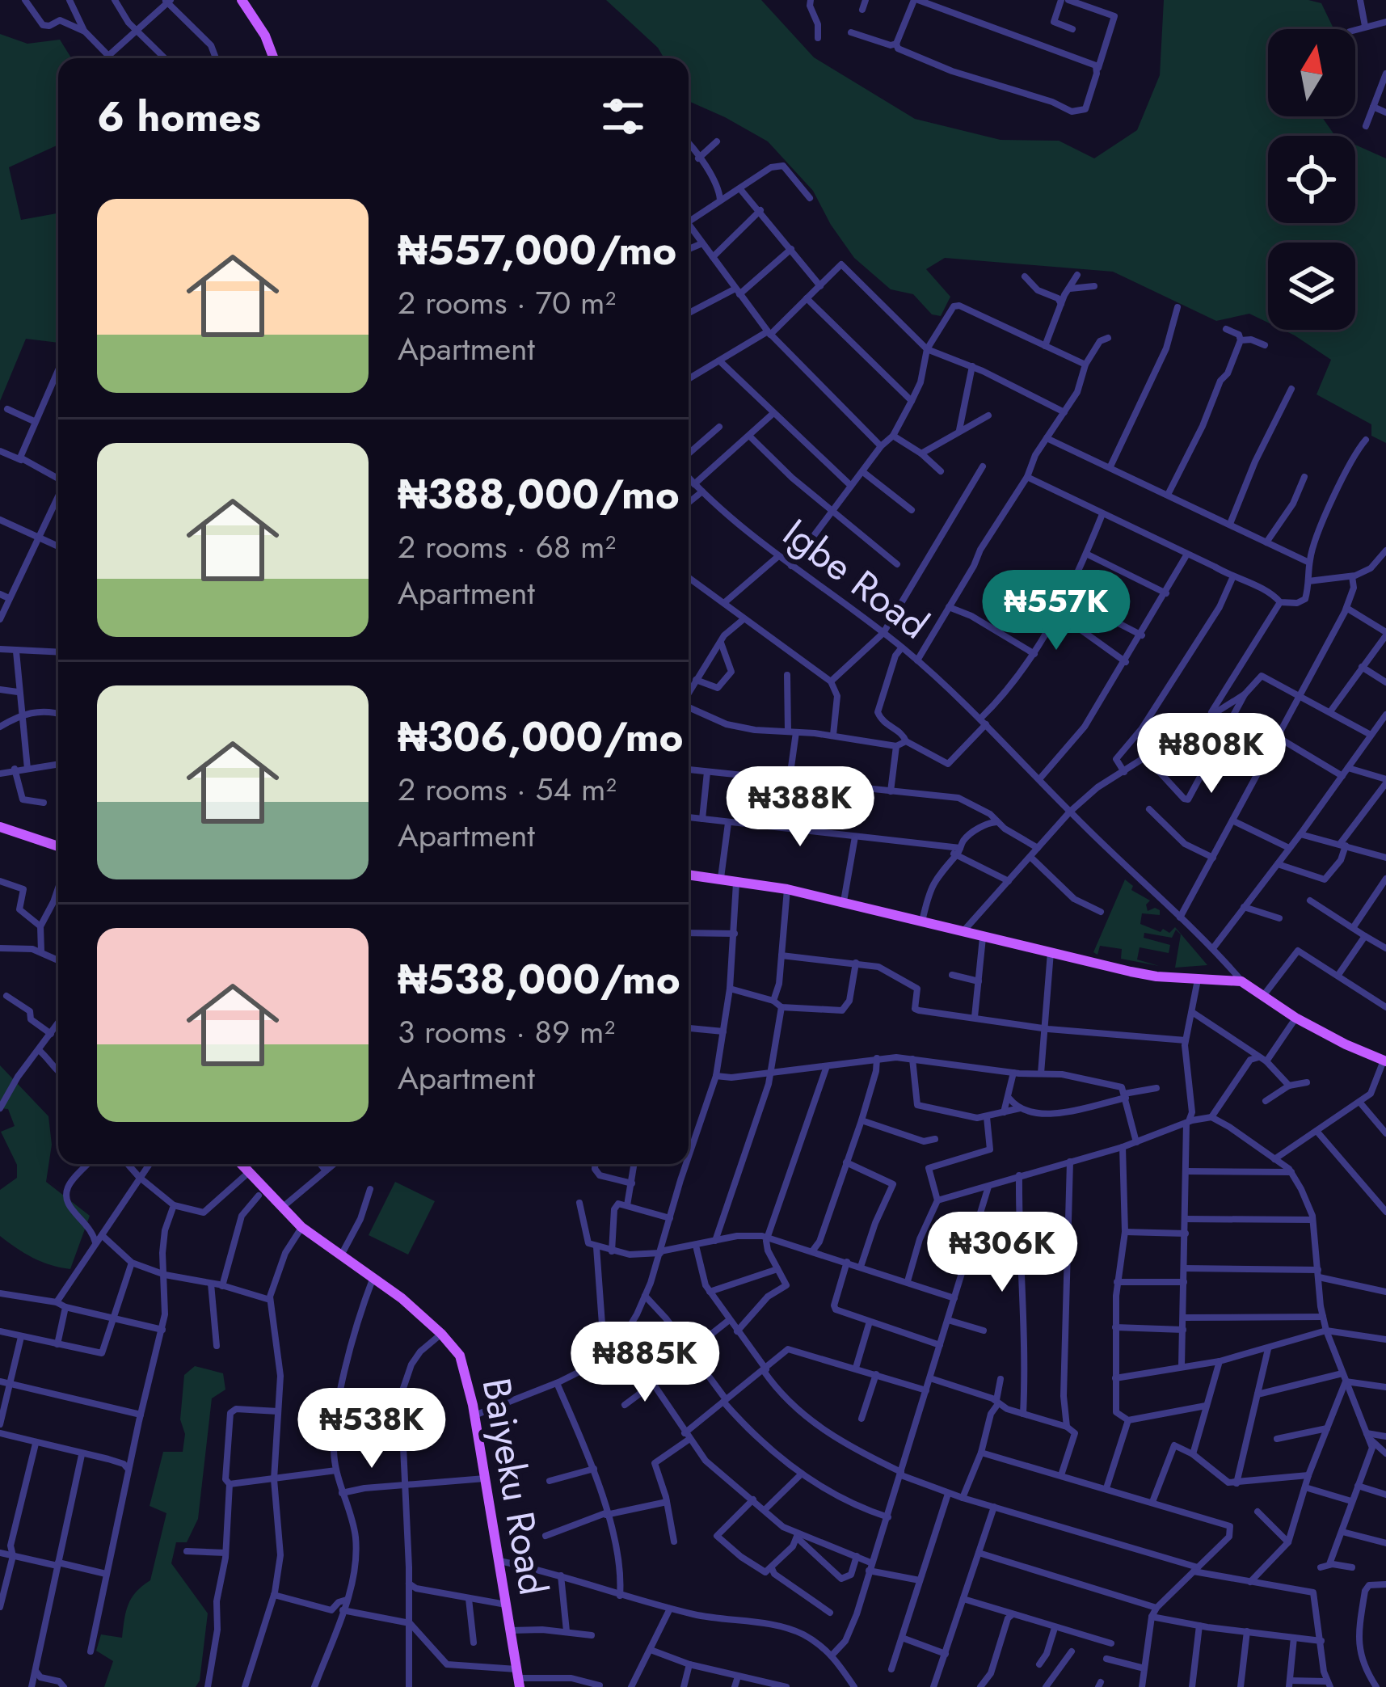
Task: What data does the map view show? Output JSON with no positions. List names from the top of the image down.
{
  "streets": {
    "main road": ["Baiyeku Road"],
    "street": ["Igbe Road"]
  },
  "north": "top",
  "page": {
    "heading": "6 homes",
    "list": [
      {
        "name": "₦557,000/mo",
        "note": "2 rooms · 70 m² · Apartment"
      },
      {
        "name": "₦388,000/mo",
        "note": "2 rooms · 68 m² · Apartment"
      },
      {
        "name": "₦306,000/mo",
        "note": "2 rooms · 54 m² · Apartment"
      },
      {
        "name": "₦538,000/mo",
        "note": "3 rooms · 89 m² · Apartment"
      }
    ],
    "price": [
      "₦557K",
      "₦808K",
      "₦388K",
      "₦306K",
      "₦885K",
      "₦538K"
    ]
  }
}
